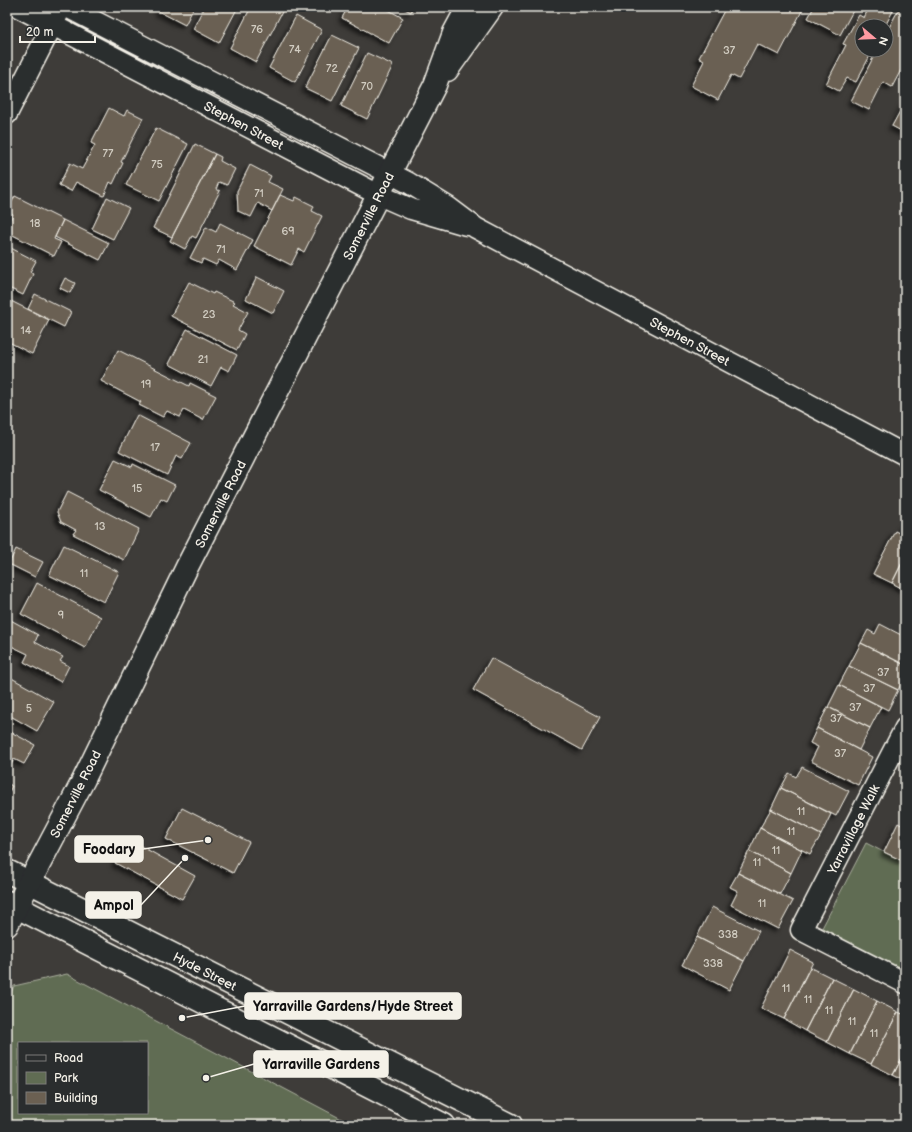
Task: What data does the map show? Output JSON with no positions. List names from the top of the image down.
{
  "streets": {
    "main road": ["Somerville Road", "Hyde Street"],
    "street": ["Stephen Street", "Yarravillage Walk"]
  },
  "crossings": [
    ["Stephen Street", "Somerville Road"],
    ["Somerville Road", "Hyde Street"]
  ],
  "places": [
    "Foodary",
    "Ampol",
    "Yarraville Gardens/Hyde Street",
    "Yarraville Gardens"
  ],
  "house_numbers": [
    "76",
    "74",
    "37",
    "72",
    "70",
    "77",
    "75",
    "71",
    "18",
    "69",
    "71",
    "23",
    "14",
    "21",
    "19",
    "17",
    "15",
    "13",
    "11",
    "9",
    "37",
    "37",
    "37",
    "5",
    "37",
    "37",
    "11",
    "11",
    "11",
    "11",
    "11",
    "338",
    "338",
    "11",
    "11",
    "11",
    "11",
    "11"
  ],
  "legend": ["Road", "Park", "Building"],
  "scale_bar": "20 m",
  "north": "right"
}
